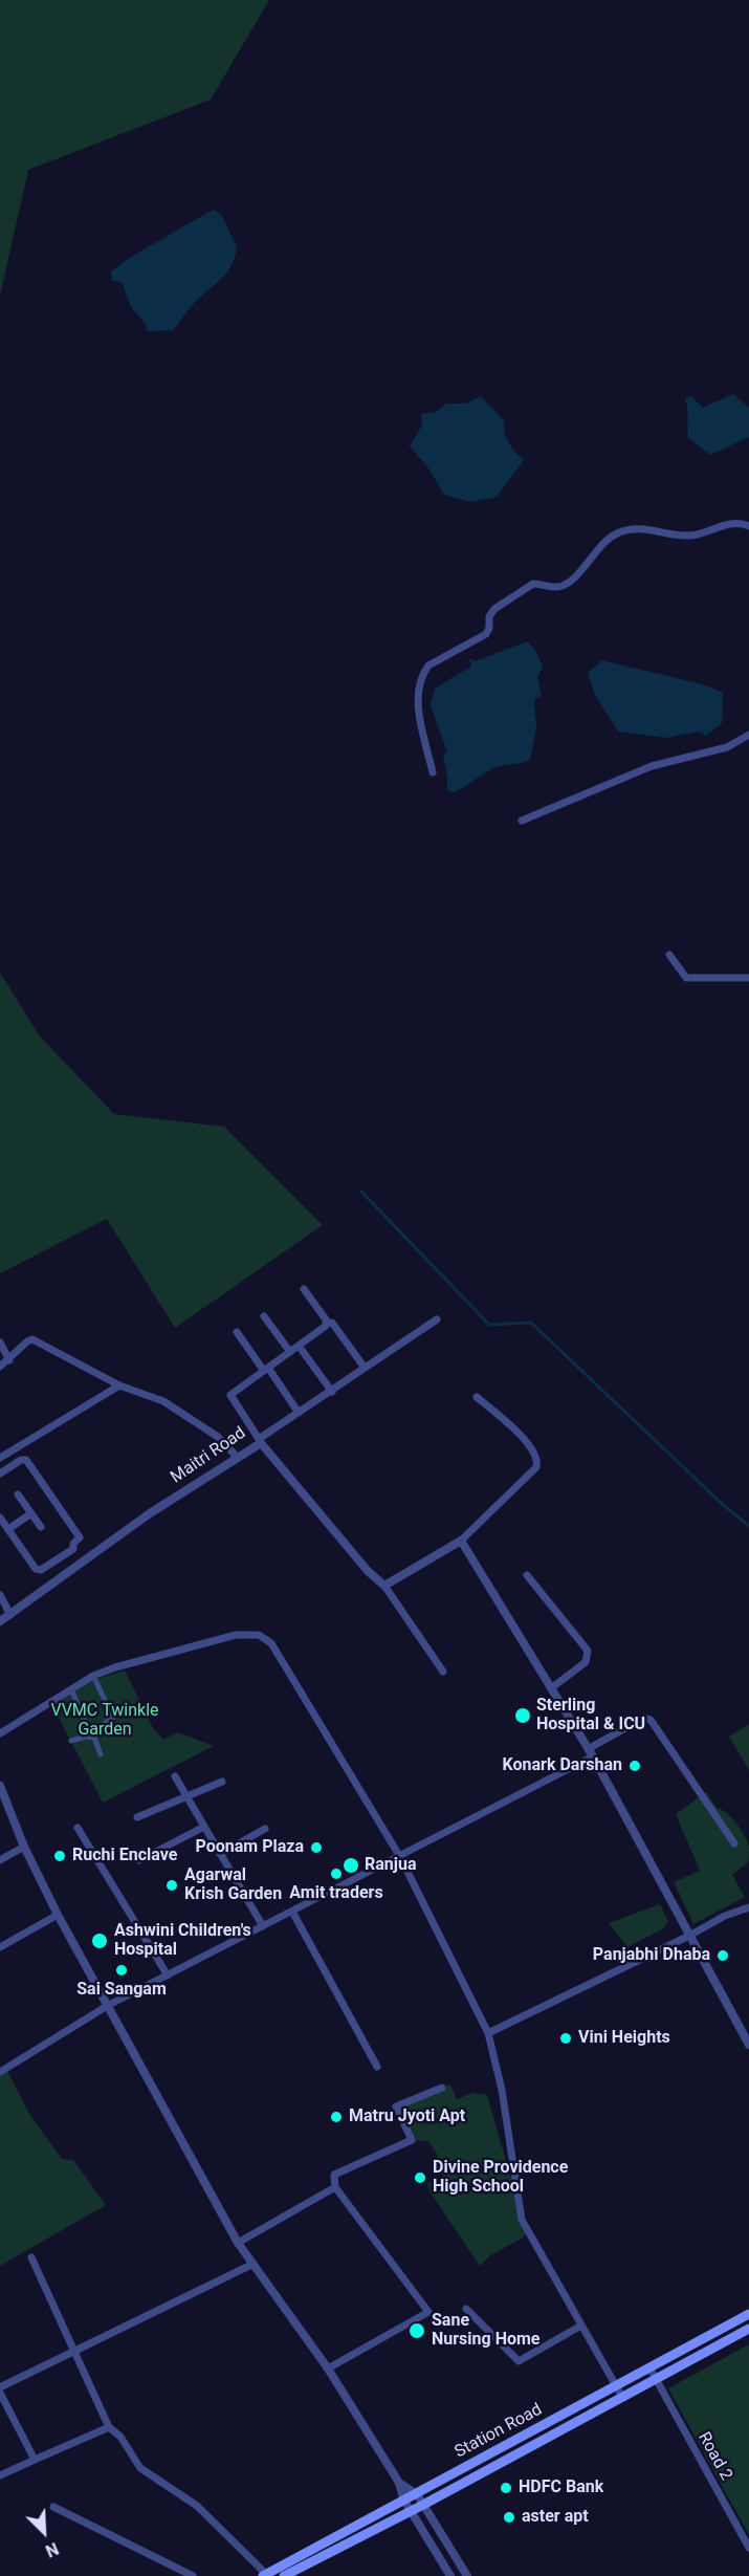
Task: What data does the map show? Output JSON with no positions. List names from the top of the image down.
{
  "streets": {
    "main road": ["Station Road"],
    "street": ["Maitri Road", "Road 2"]
  },
  "crossings": [
    ["Station Road", "Road 2"]
  ],
  "parks": ["VVMC Twinkle Garden"],
  "places": [
    "Sterling Hospital & ICU",
    "Konark Darshan",
    "Poonam Plaza",
    "Ruchi Enclave",
    "Ranjua",
    "Amit traders",
    "Agarwal Krish Garden",
    "Ashwini Children's Hospital",
    "Panjabhi Dhaba",
    "Sai Sangam",
    "Vini Heights",
    "Matru Jyoti Apt",
    "Divine Providence High School",
    "Sane Nursing Home",
    "HDFC Bank",
    "aster apt"
  ],
  "north": "bottom right"
}
